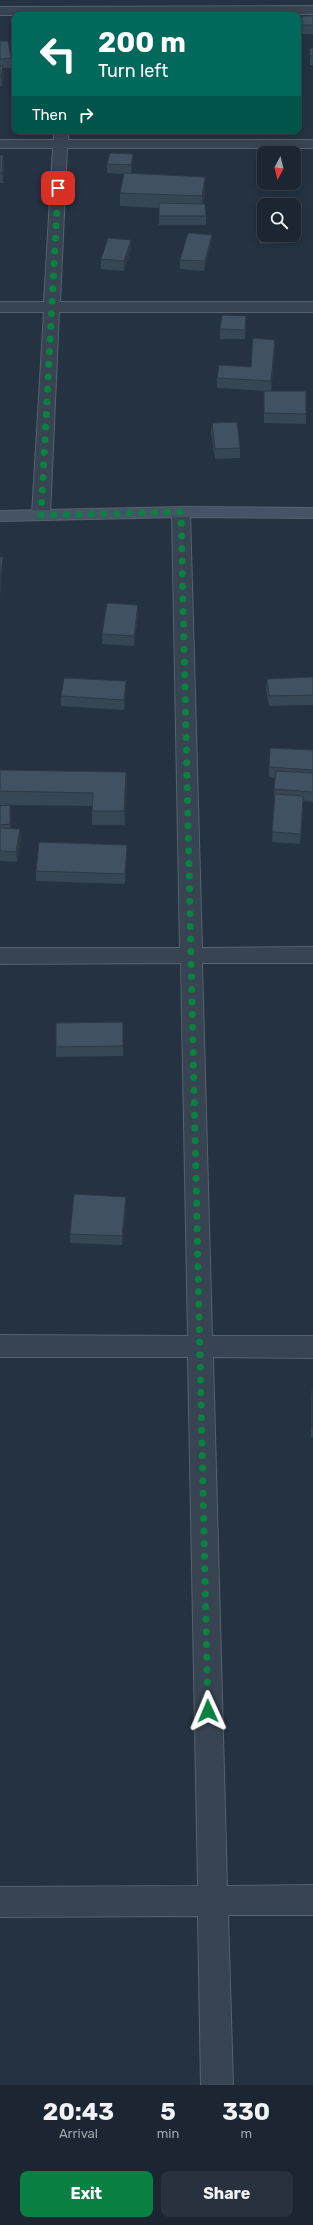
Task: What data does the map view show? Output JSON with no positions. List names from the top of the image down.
{
  "north": "bottom",
  "page": {
    "turn": ["200 m", "Turn left"],
    "then": "Then",
    "eta": [
      "20:43",
      "Arrival",
      "5",
      "min",
      "330",
      "m"
    ],
    "buttons": ["Exit", "Share"]
  }
}
